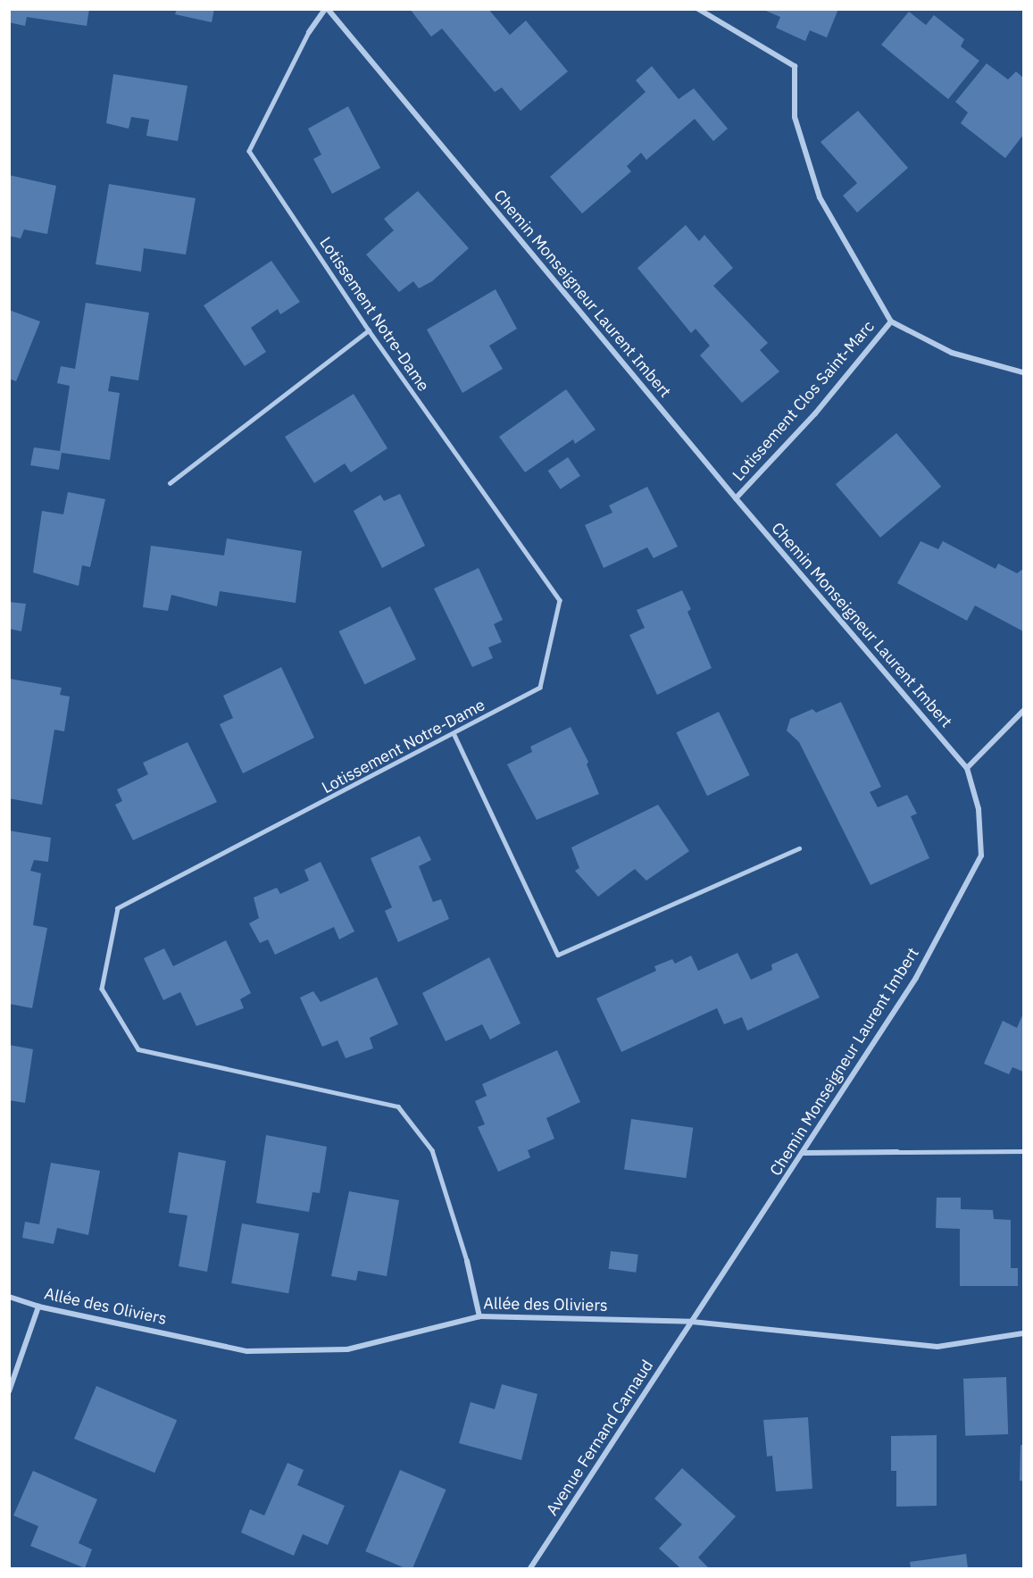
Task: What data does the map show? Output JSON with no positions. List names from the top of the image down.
{
  "streets": {
    "street": [
      "Chemin Monseigneur Laurent Imbert",
      "Lotissement Clos Saint-Marc",
      "Allée des Oliviers",
      "Avenue Fernand Carnaud"
    ],
    "lane": ["Lotissement Notre-Dame"]
  },
  "crossings": [
    ["Chemin Monseigneur Laurent Imbert", "Lotissement Clos Saint-Marc"],
    ["Chemin Monseigneur Laurent Imbert", "Allée des Oliviers"],
    ["Chemin Monseigneur Laurent Imbert", "Avenue Fernand Carnaud"],
    ["Allée des Oliviers", "Avenue Fernand Carnaud"]
  ]
}
